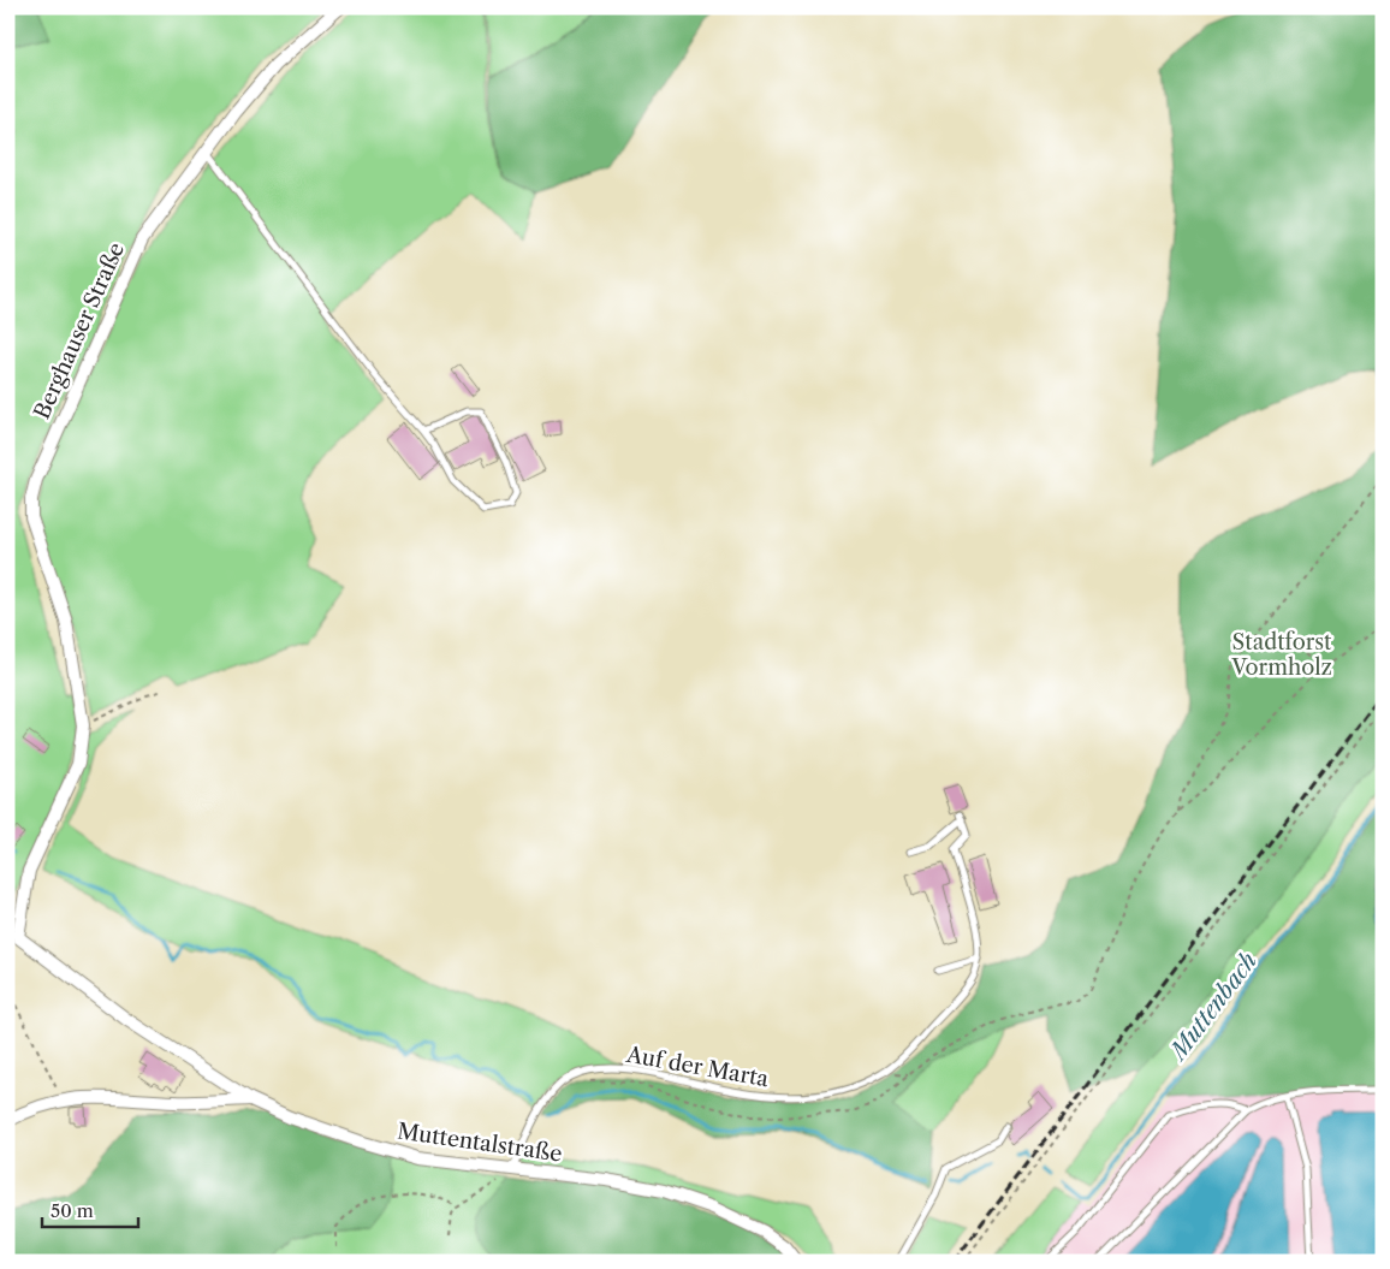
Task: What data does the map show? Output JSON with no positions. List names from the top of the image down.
{
  "streets": {
    "street": ["Berghauser Straße", "Muttentalstraße"],
    "lane": ["Auf der Marta"]
  },
  "crossings": [
    ["Berghauser Straße", "Muttentalstraße"],
    ["Auf der Marta", "Muttentalstraße"]
  ],
  "water": ["Muttenbach"],
  "parks": ["Stadtforst Vormholz"],
  "scale_bar": "50 m"
}
